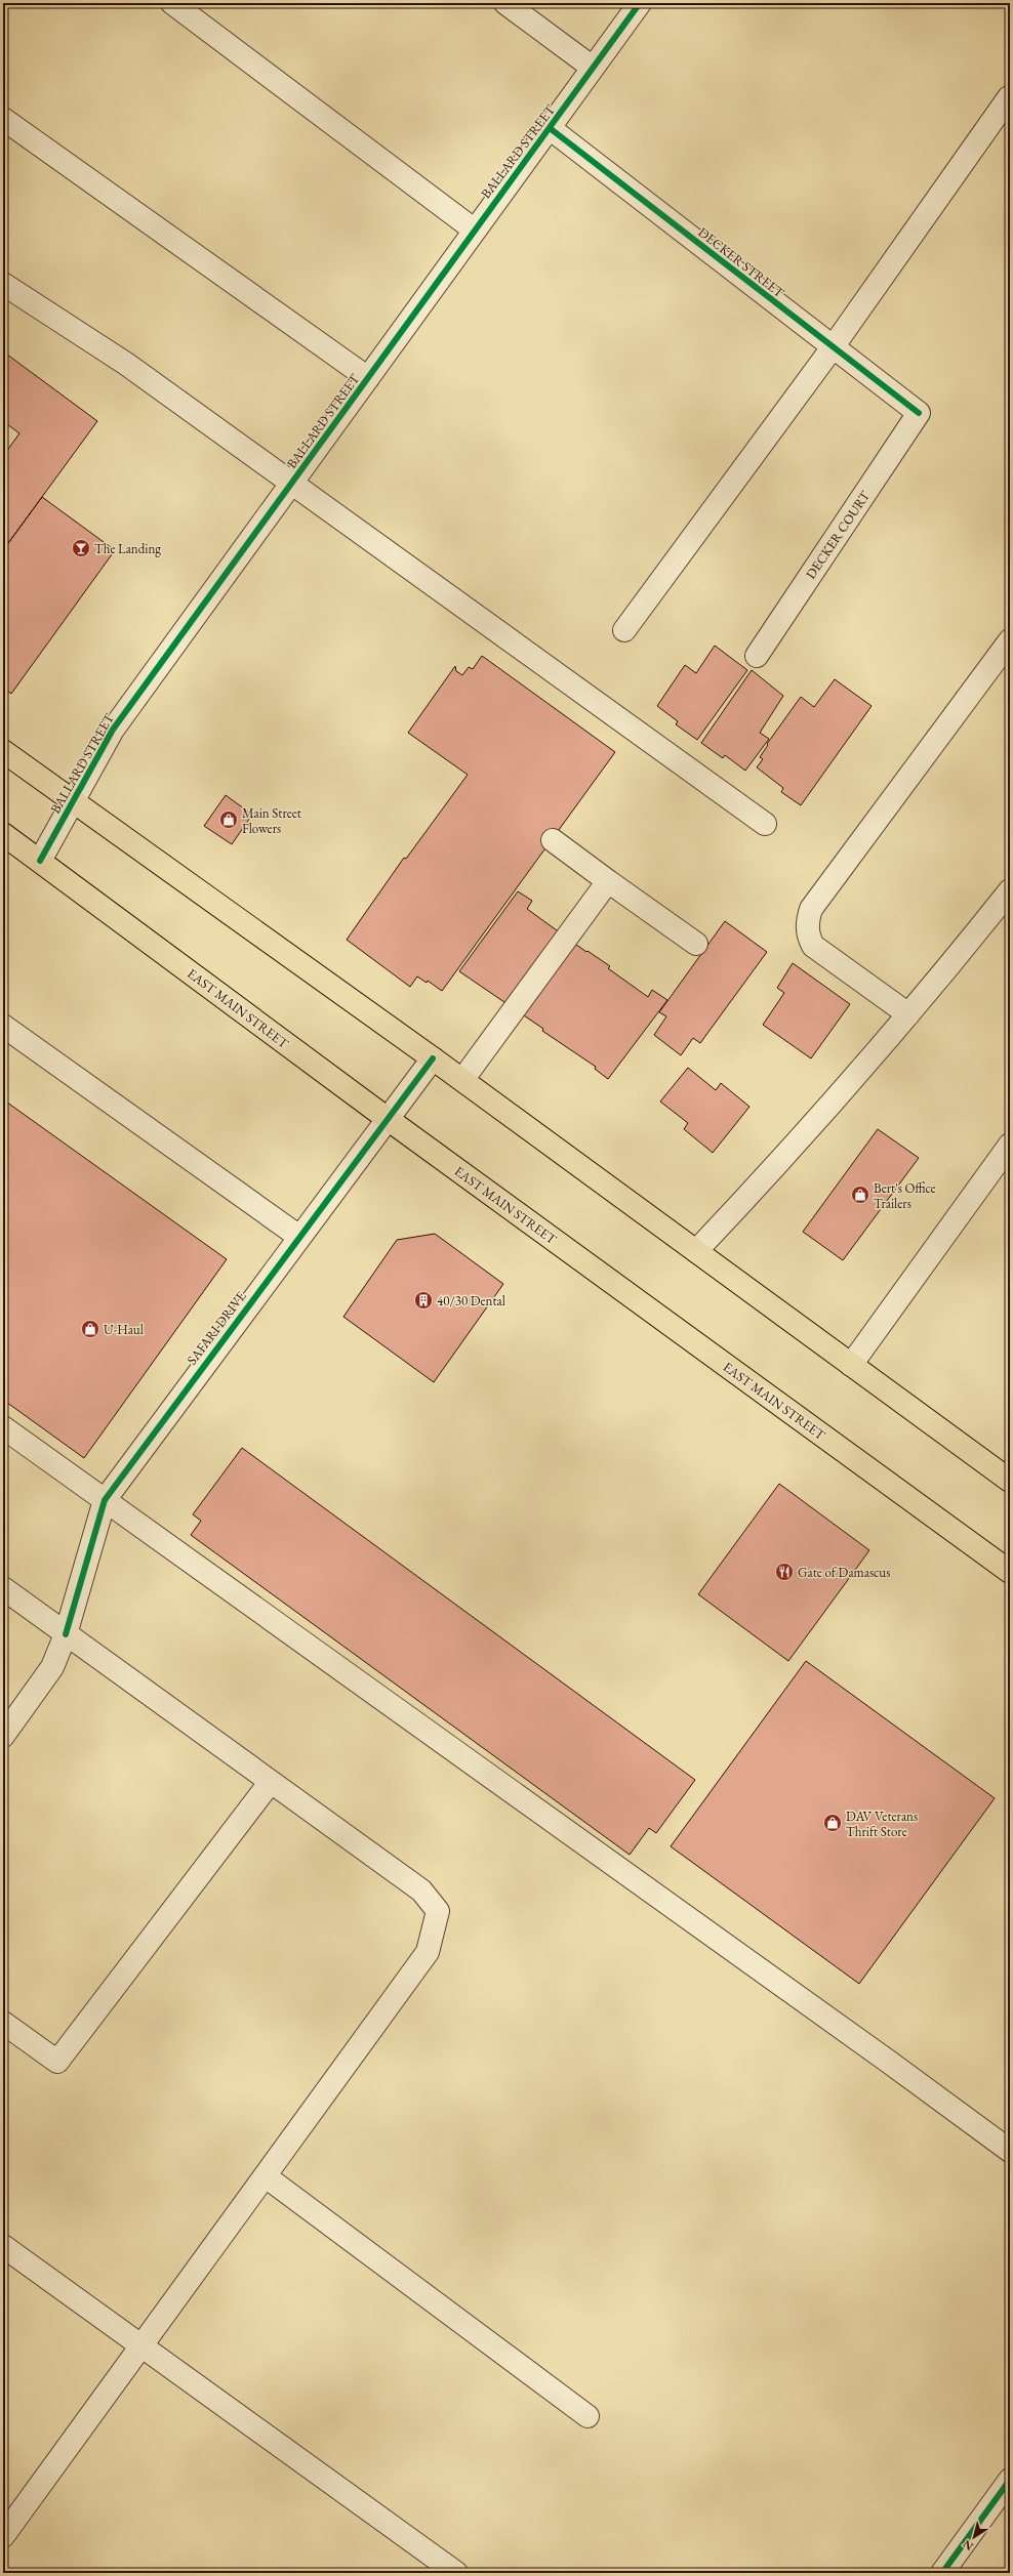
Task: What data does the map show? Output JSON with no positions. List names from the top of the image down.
{
  "streets": {
    "main road": ["EAST MAIN STREET"],
    "street": [
      "BALLARD STREET",
      "DECKER STREET",
      "DECKER COURT",
      "SAFARI DRIVE"
    ]
  },
  "crossings": [
    ["BALLARD STREET", "DECKER STREET"],
    ["BALLARD STREET", "EAST MAIN STREET"],
    ["DECKER STREET", "DECKER COURT"],
    ["EAST MAIN STREET", "SAFARI DRIVE"]
  ],
  "places": {
    "bar": ["The Landing"],
    "shop": [
      "Main Street Flowers",
      "Bert's Office Trailers",
      "U-Haul",
      "DAV Veterans Thrift Store"
    ],
    "building": ["40/30 Dental"],
    "restaurant": ["Gate of Damascus"]
  },
  "north": "bottom left"
}
